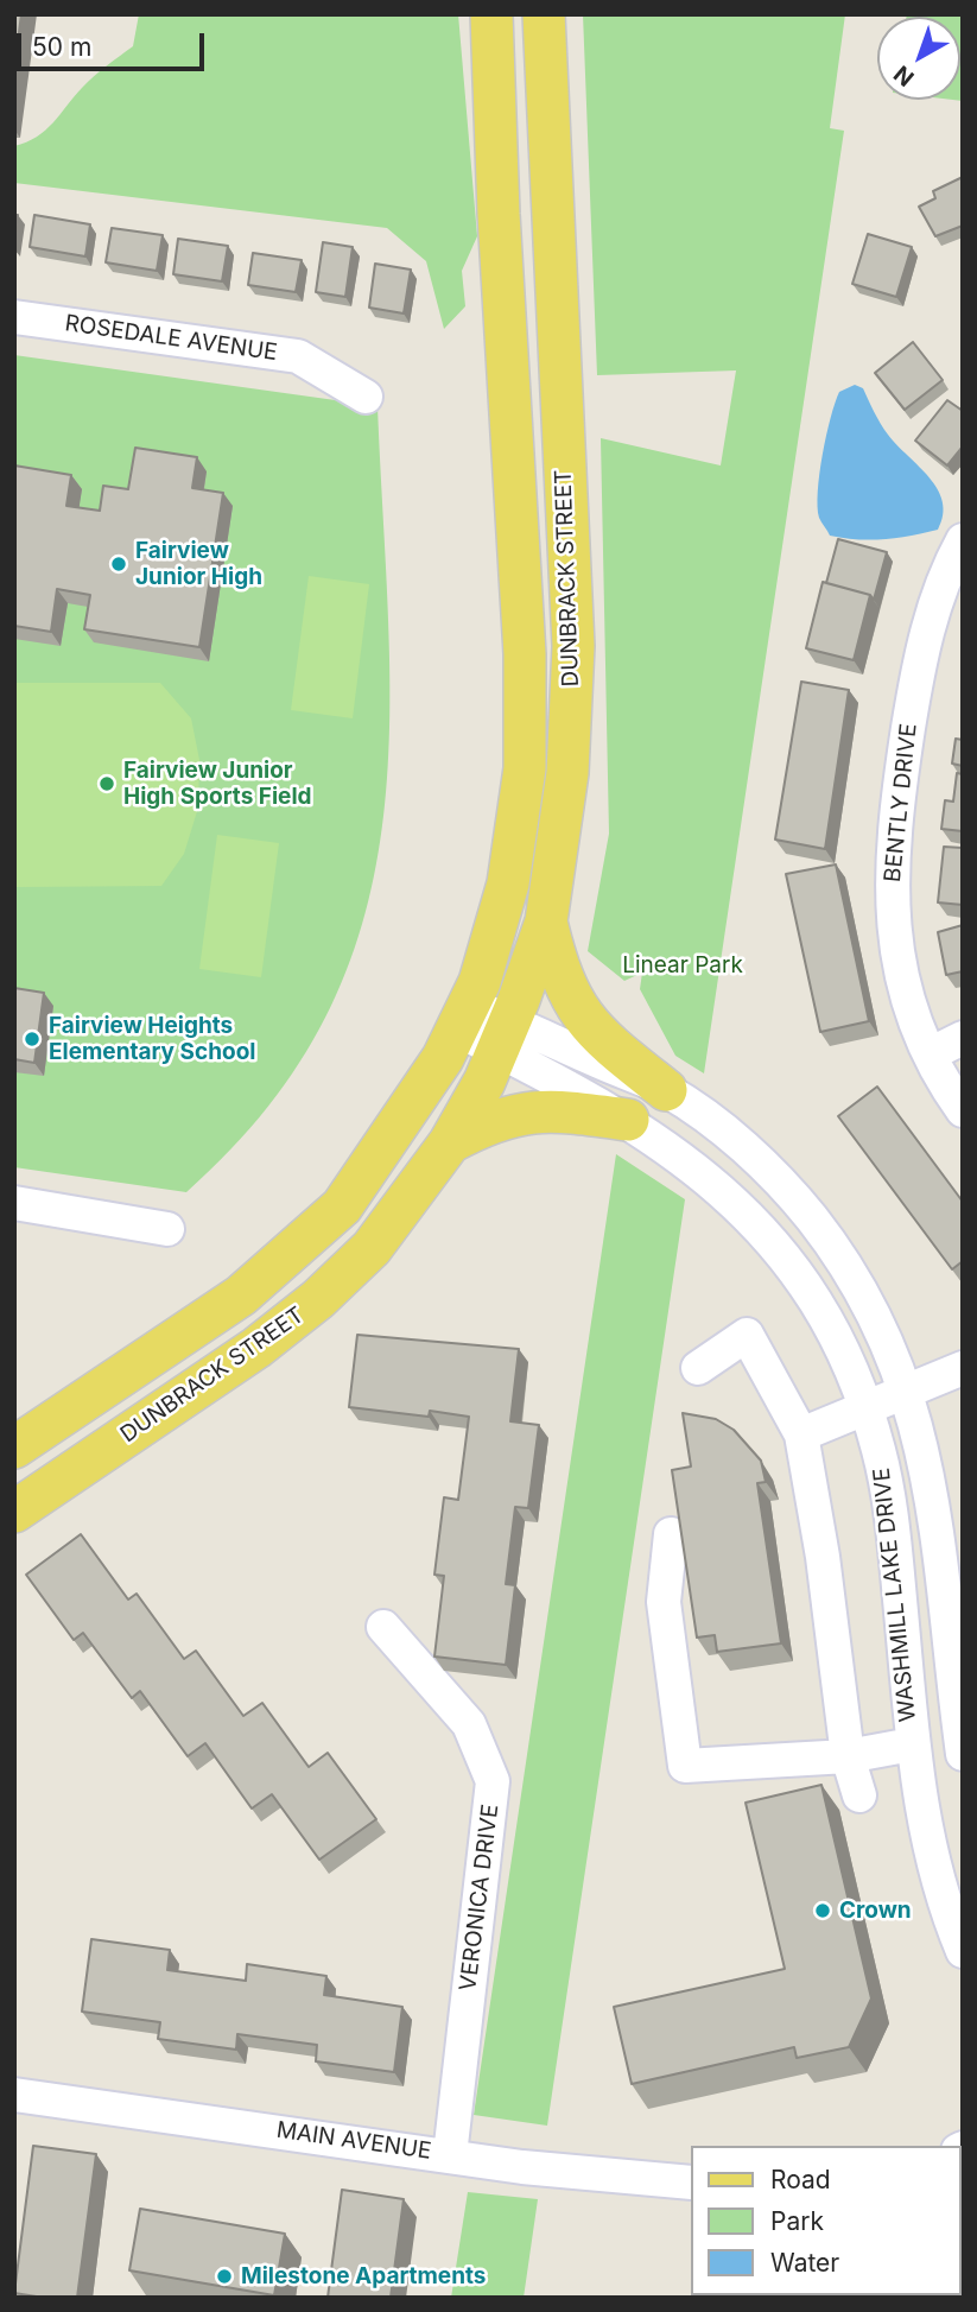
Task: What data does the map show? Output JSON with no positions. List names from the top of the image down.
{
  "streets": {
    "main road": ["DUNBRACK STREET"],
    "street": [
      "ROSEDALE AVENUE",
      "BENTLY DRIVE",
      "WASHMILL LAKE DRIVE",
      "VERONICA DRIVE",
      "MAIN AVENUE"
    ]
  },
  "crossings": [
    ["DUNBRACK STREET", "WASHMILL LAKE DRIVE"],
    ["VERONICA DRIVE", "MAIN AVENUE"]
  ],
  "parks": ["Linear Park"],
  "places": [
    "Fairview Junior High",
    "Fairview Junior High Sports Field",
    "Fairview Heights Elementary School",
    "Crown",
    "Milestone Apartments"
  ],
  "legend": ["Road", "Park", "Water"],
  "scale_bar": "50 m",
  "north": "bottom left"
}
